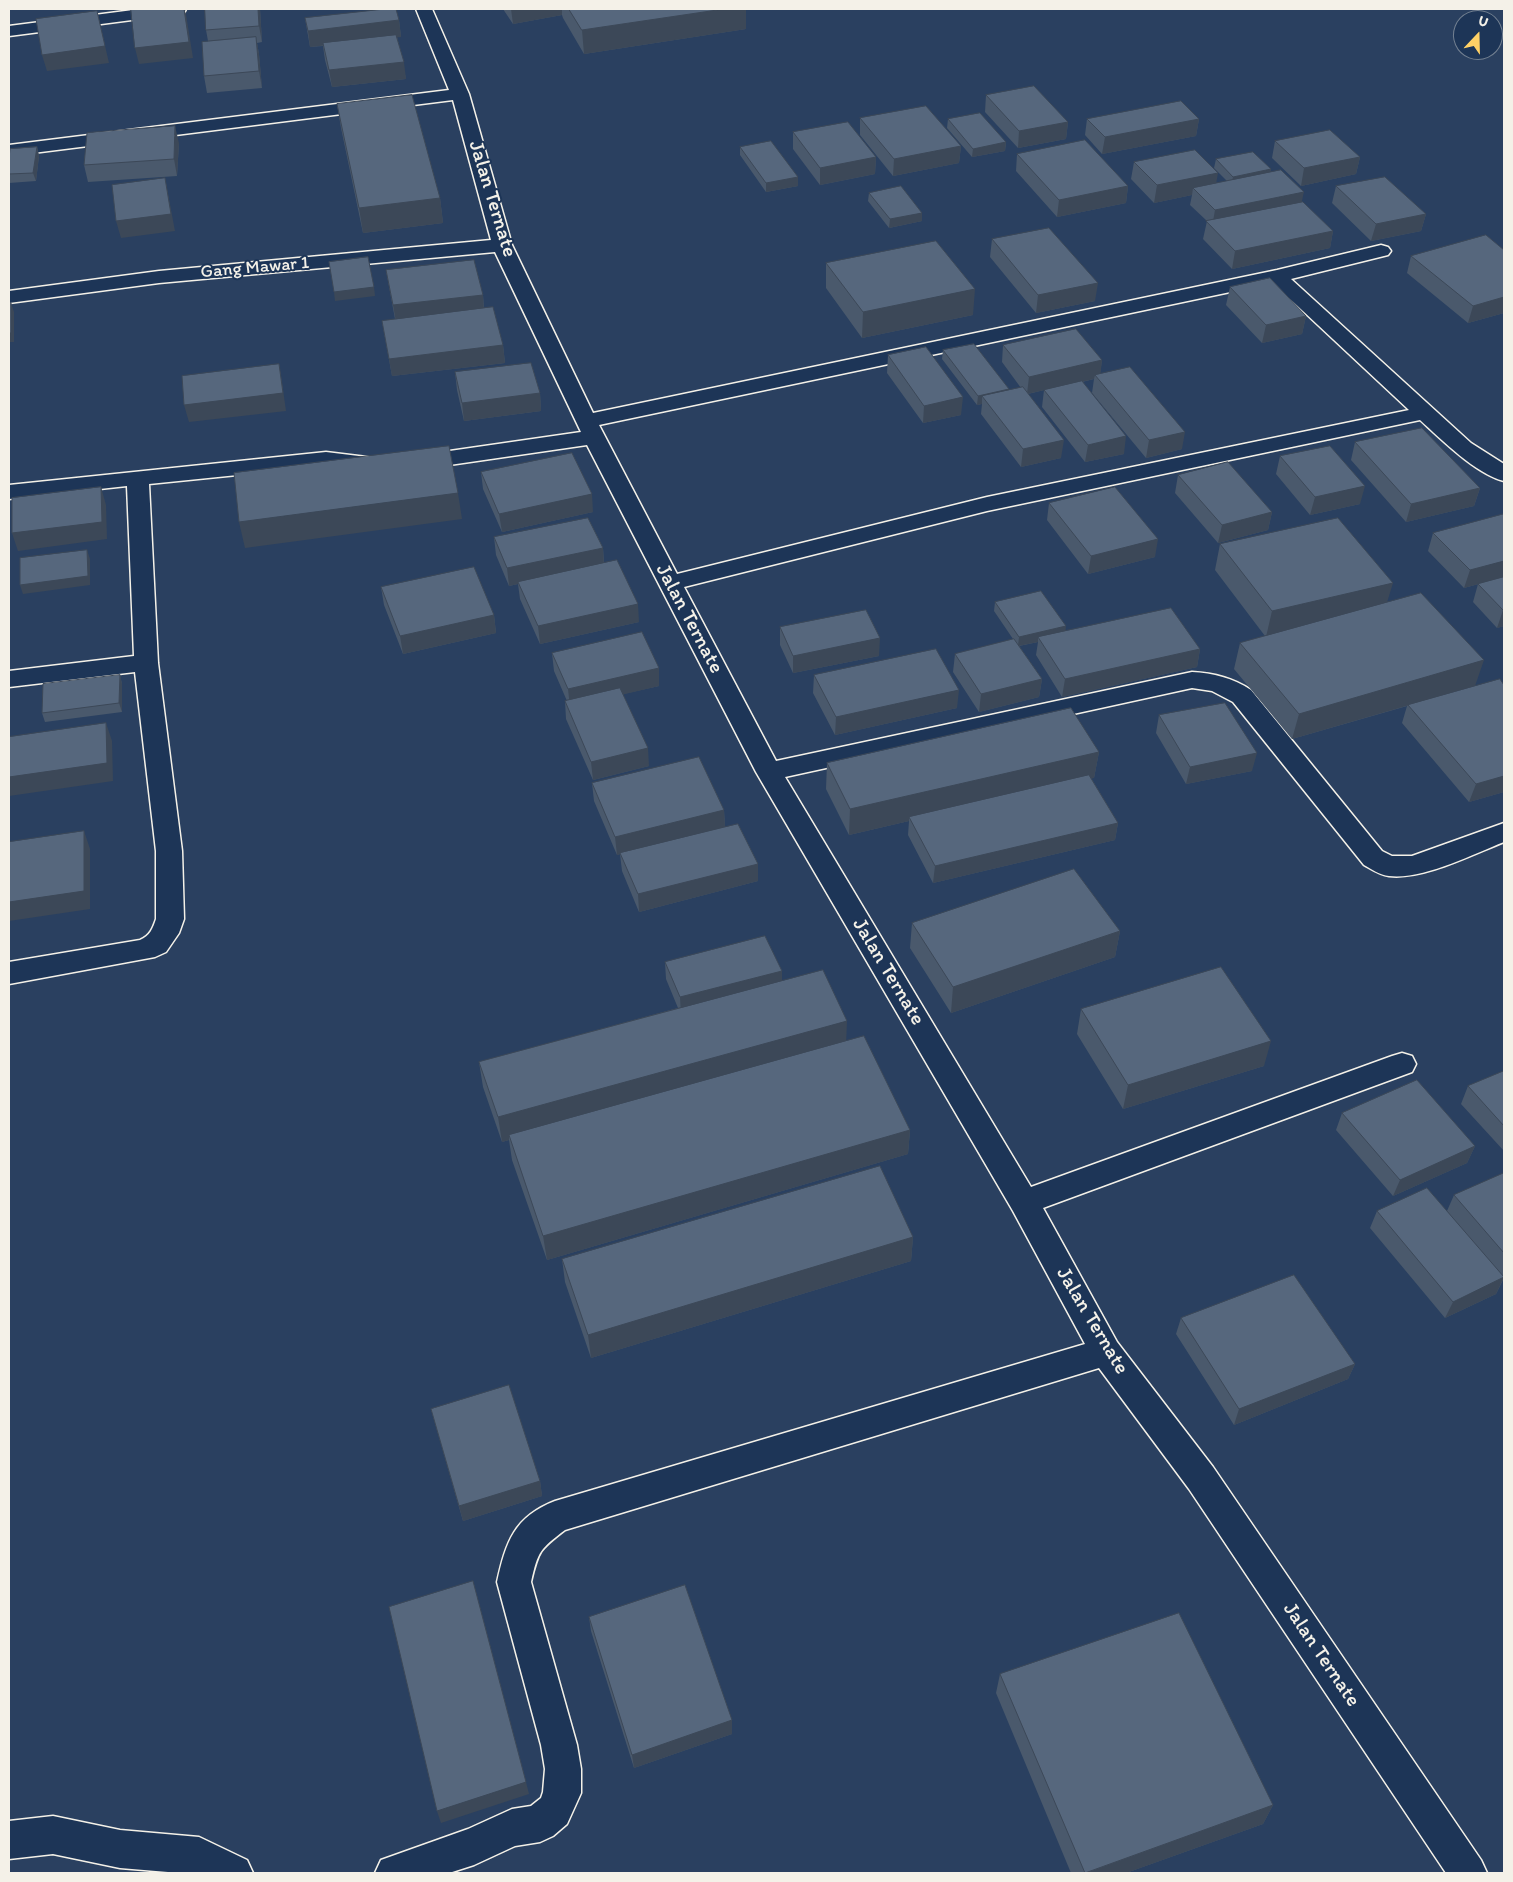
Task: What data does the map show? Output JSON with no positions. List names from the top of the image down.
{
  "streets": {
    "street": ["Jalan Ternate", "Gang Mawar 1"]
  },
  "crossings": [
    ["Jalan Ternate", "Gang Mawar 1"]
  ],
  "north": "top"
}
